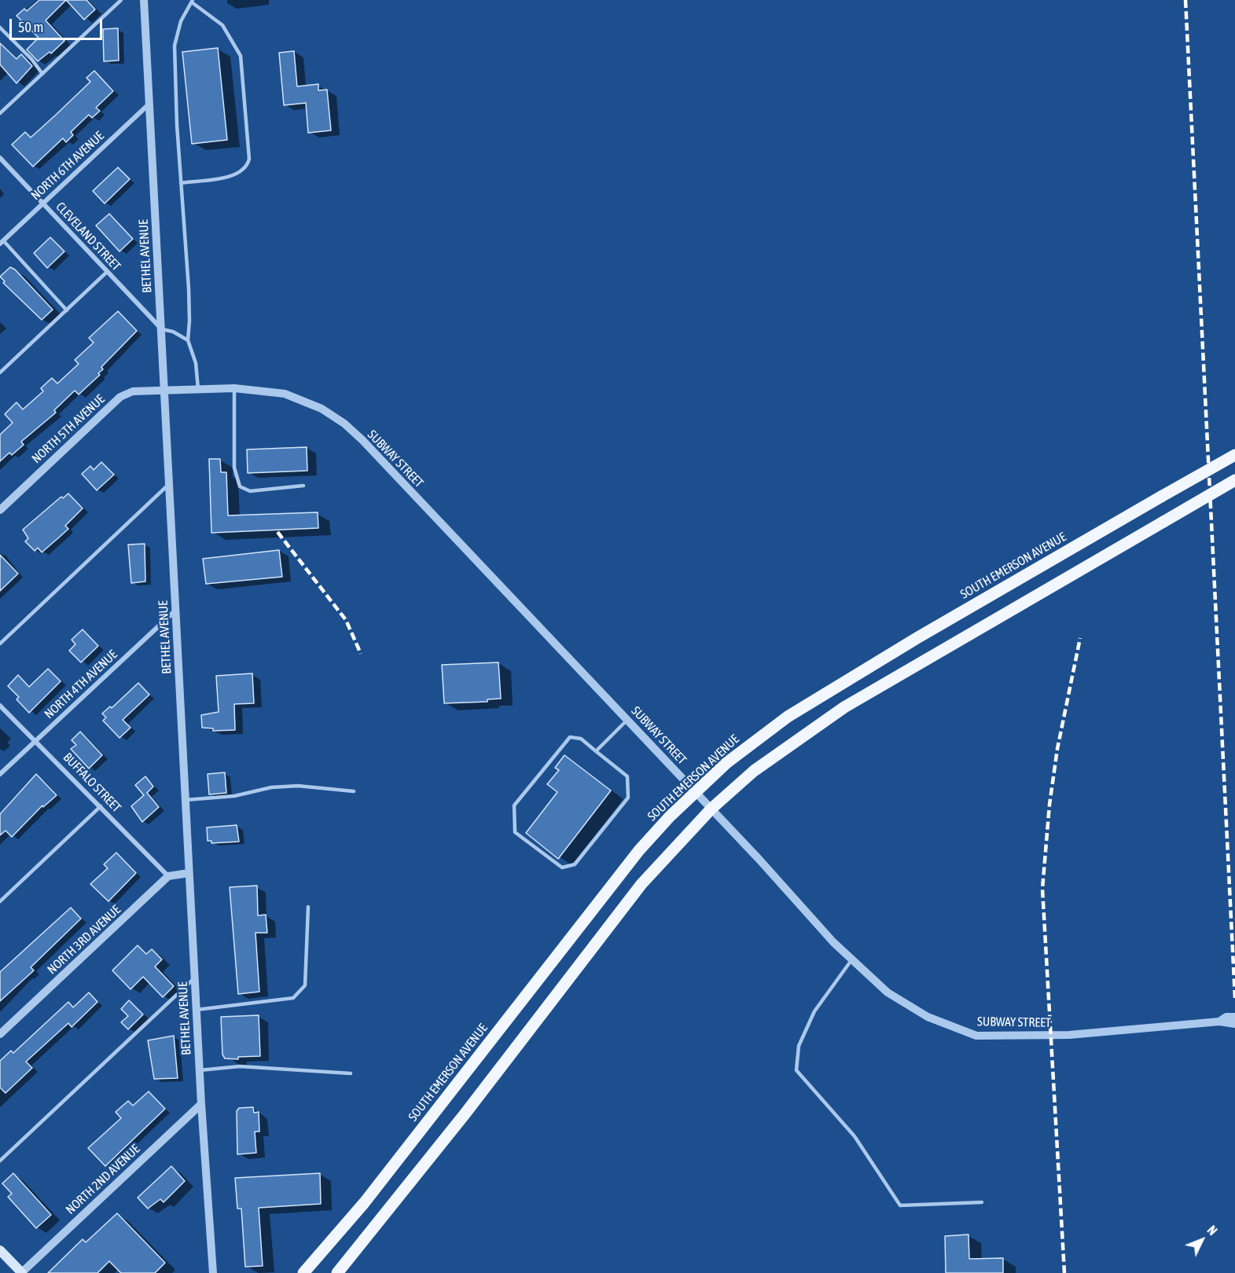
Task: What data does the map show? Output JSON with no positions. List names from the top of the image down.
{
  "streets": {
    "main road": ["SOUTH EMERSON AVENUE"],
    "street": [
      "NORTH 6TH AVENUE",
      "CLEVELAND STREET",
      "BETHEL AVENUE",
      "NORTH 5TH AVENUE",
      "SUBWAY STREET",
      "NORTH 4TH AVENUE",
      "BUFFALO STREET",
      "NORTH 3RD AVENUE",
      "NORTH 2ND AVENUE"
    ]
  },
  "crossings": [
    ["NORTH 6TH AVENUE", "CLEVELAND STREET"],
    ["NORTH 6TH AVENUE", "BETHEL AVENUE"],
    ["CLEVELAND STREET", "BETHEL AVENUE"],
    ["BETHEL AVENUE", "NORTH 5TH AVENUE"],
    ["BETHEL AVENUE", "SUBWAY STREET"],
    ["BETHEL AVENUE", "NORTH 4TH AVENUE"],
    ["BETHEL AVENUE", "NORTH 2ND AVENUE"],
    ["NORTH 5TH AVENUE", "SUBWAY STREET"],
    ["SUBWAY STREET", "SOUTH EMERSON AVENUE"],
    ["NORTH 4TH AVENUE", "BUFFALO STREET"],
    ["BUFFALO STREET", "NORTH 3RD AVENUE"]
  ],
  "scale_bar": "50 m",
  "north": "top right"
}
